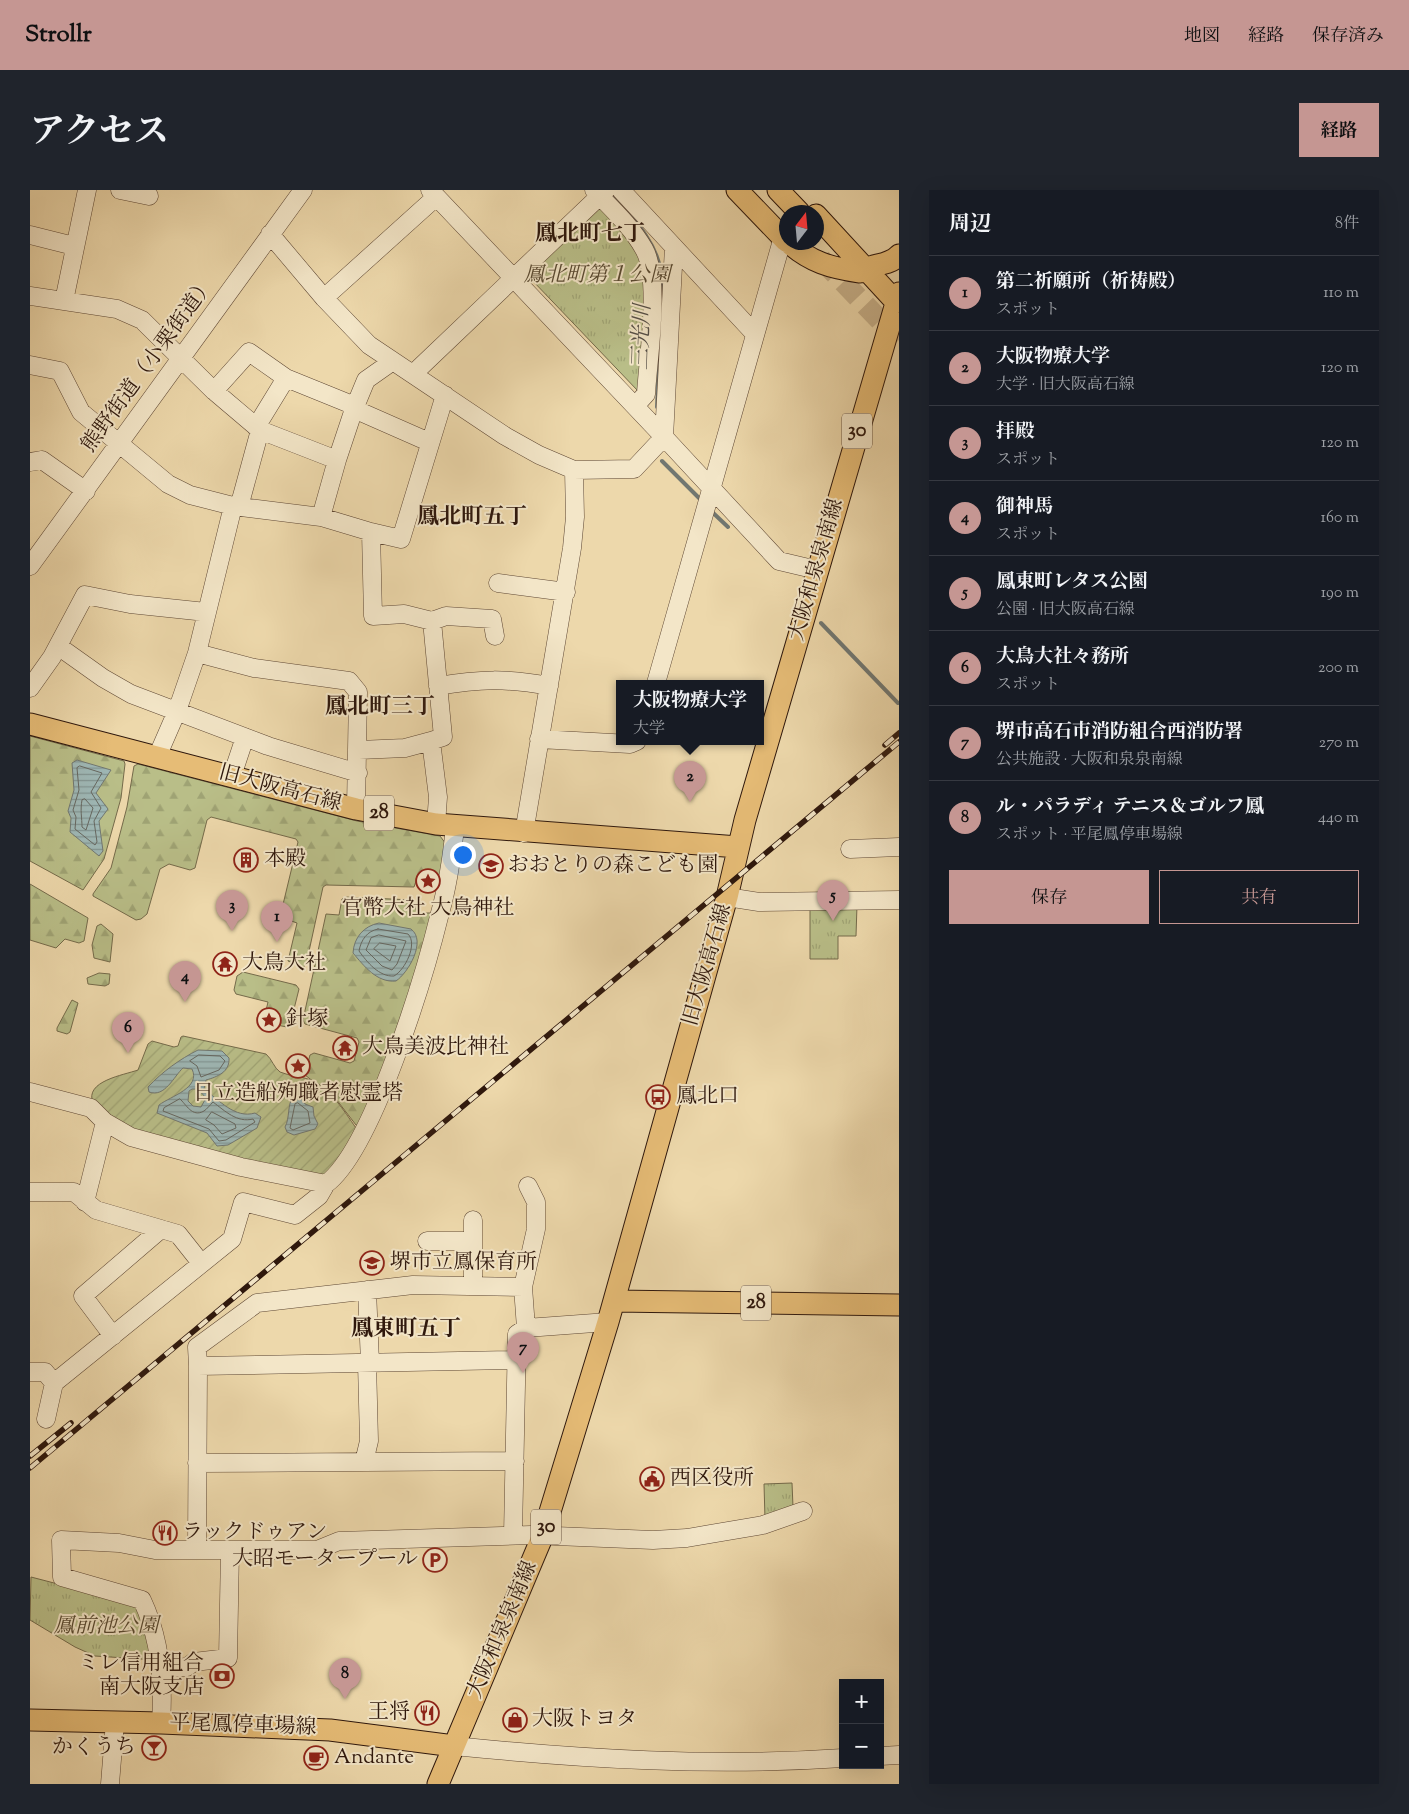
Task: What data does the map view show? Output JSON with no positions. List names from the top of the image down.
{
  "streets": {
    "main road": [
      "30",
      "大阪和泉泉南線",
      "旧大阪高石線",
      "28",
      "平尾鳳停車場線"
    ],
    "street": ["熊野街道（小栗街道）"]
  },
  "crossings": [
    ["大阪和泉泉南線", "旧大阪高石線"],
    ["大阪和泉泉南線", "28"],
    ["大阪和泉泉南線", "平尾鳳停車場線"],
    ["旧大阪高石線", "28"]
  ],
  "districts": [
    "鳳北町七丁",
    "鳳北町五丁",
    "鳳北町三丁",
    "鳳東町五丁"
  ],
  "water": ["三光川"],
  "parks": ["鳳北町第１公園", "鳳前池公園"],
  "places": {
    "building": ["本殿"],
    "school or university": ["おおとりの森こども園", "堺市立鳳保育所"],
    "place": ["官幣大社 大鳥神社", "針塚", "日立造船殉職者慰霊塔"],
    "temple": ["大鳥大社", "大鳥美波比神社"],
    "bus stop": ["鳳北口"],
    "public building": ["西区役所"],
    "restaurant": ["ラックドゥアン", "王将"],
    "parking": ["大昭モータープール"],
    "bank": ["ミレ信用組合 南大阪支店"],
    "shop": ["大阪トヨタ"],
    "bar": ["かくうち"],
    "cafe": ["Andante"]
  },
  "north": "top",
  "page": {
    "header": "Strollr",
    "nav": ["地図", "経路", "保存済み"],
    "title": "アクセス",
    "buttons": [
      "経路",
      ["保存", "共有"]
    ],
    "heading": ["周辺", "8件"],
    "list": [
      {
        "mark": "1",
        "name": "第二祈願所（祈祷殿）",
        "note": "スポット",
        "value": "110 m"
      },
      {
        "mark": "2",
        "name": "大阪物療大学",
        "note": "大学 · 旧大阪高石線",
        "value": "120 m"
      },
      {
        "mark": "3",
        "name": "拝殿",
        "note": "スポット",
        "value": "120 m"
      },
      {
        "mark": "4",
        "name": "御神馬",
        "note": "スポット",
        "value": "160 m"
      },
      {
        "mark": "5",
        "name": "鳳東町レタス公園",
        "note": "公園 · 旧大阪高石線",
        "value": "190 m"
      },
      {
        "mark": "6",
        "name": "大鳥大社々務所",
        "note": "スポット",
        "value": "200 m"
      },
      {
        "mark": "7",
        "name": "堺市高石市消防組合西消防署",
        "note": "公共施設 · 大阪和泉泉南線",
        "value": "270 m"
      },
      {
        "mark": "8",
        "name": "ル・パラディ テニス＆ゴルフ鳳",
        "note": "スポット · 平尾鳳停車場線",
        "value": "440 m"
      }
    ],
    "popup": ["大阪物療大学", "大学"],
    "pins": [
      "2",
      "5",
      "3",
      "1",
      "4",
      "6",
      "7",
      "8"
    ],
    "map_buttons": ["+", "−"]
  }
}
